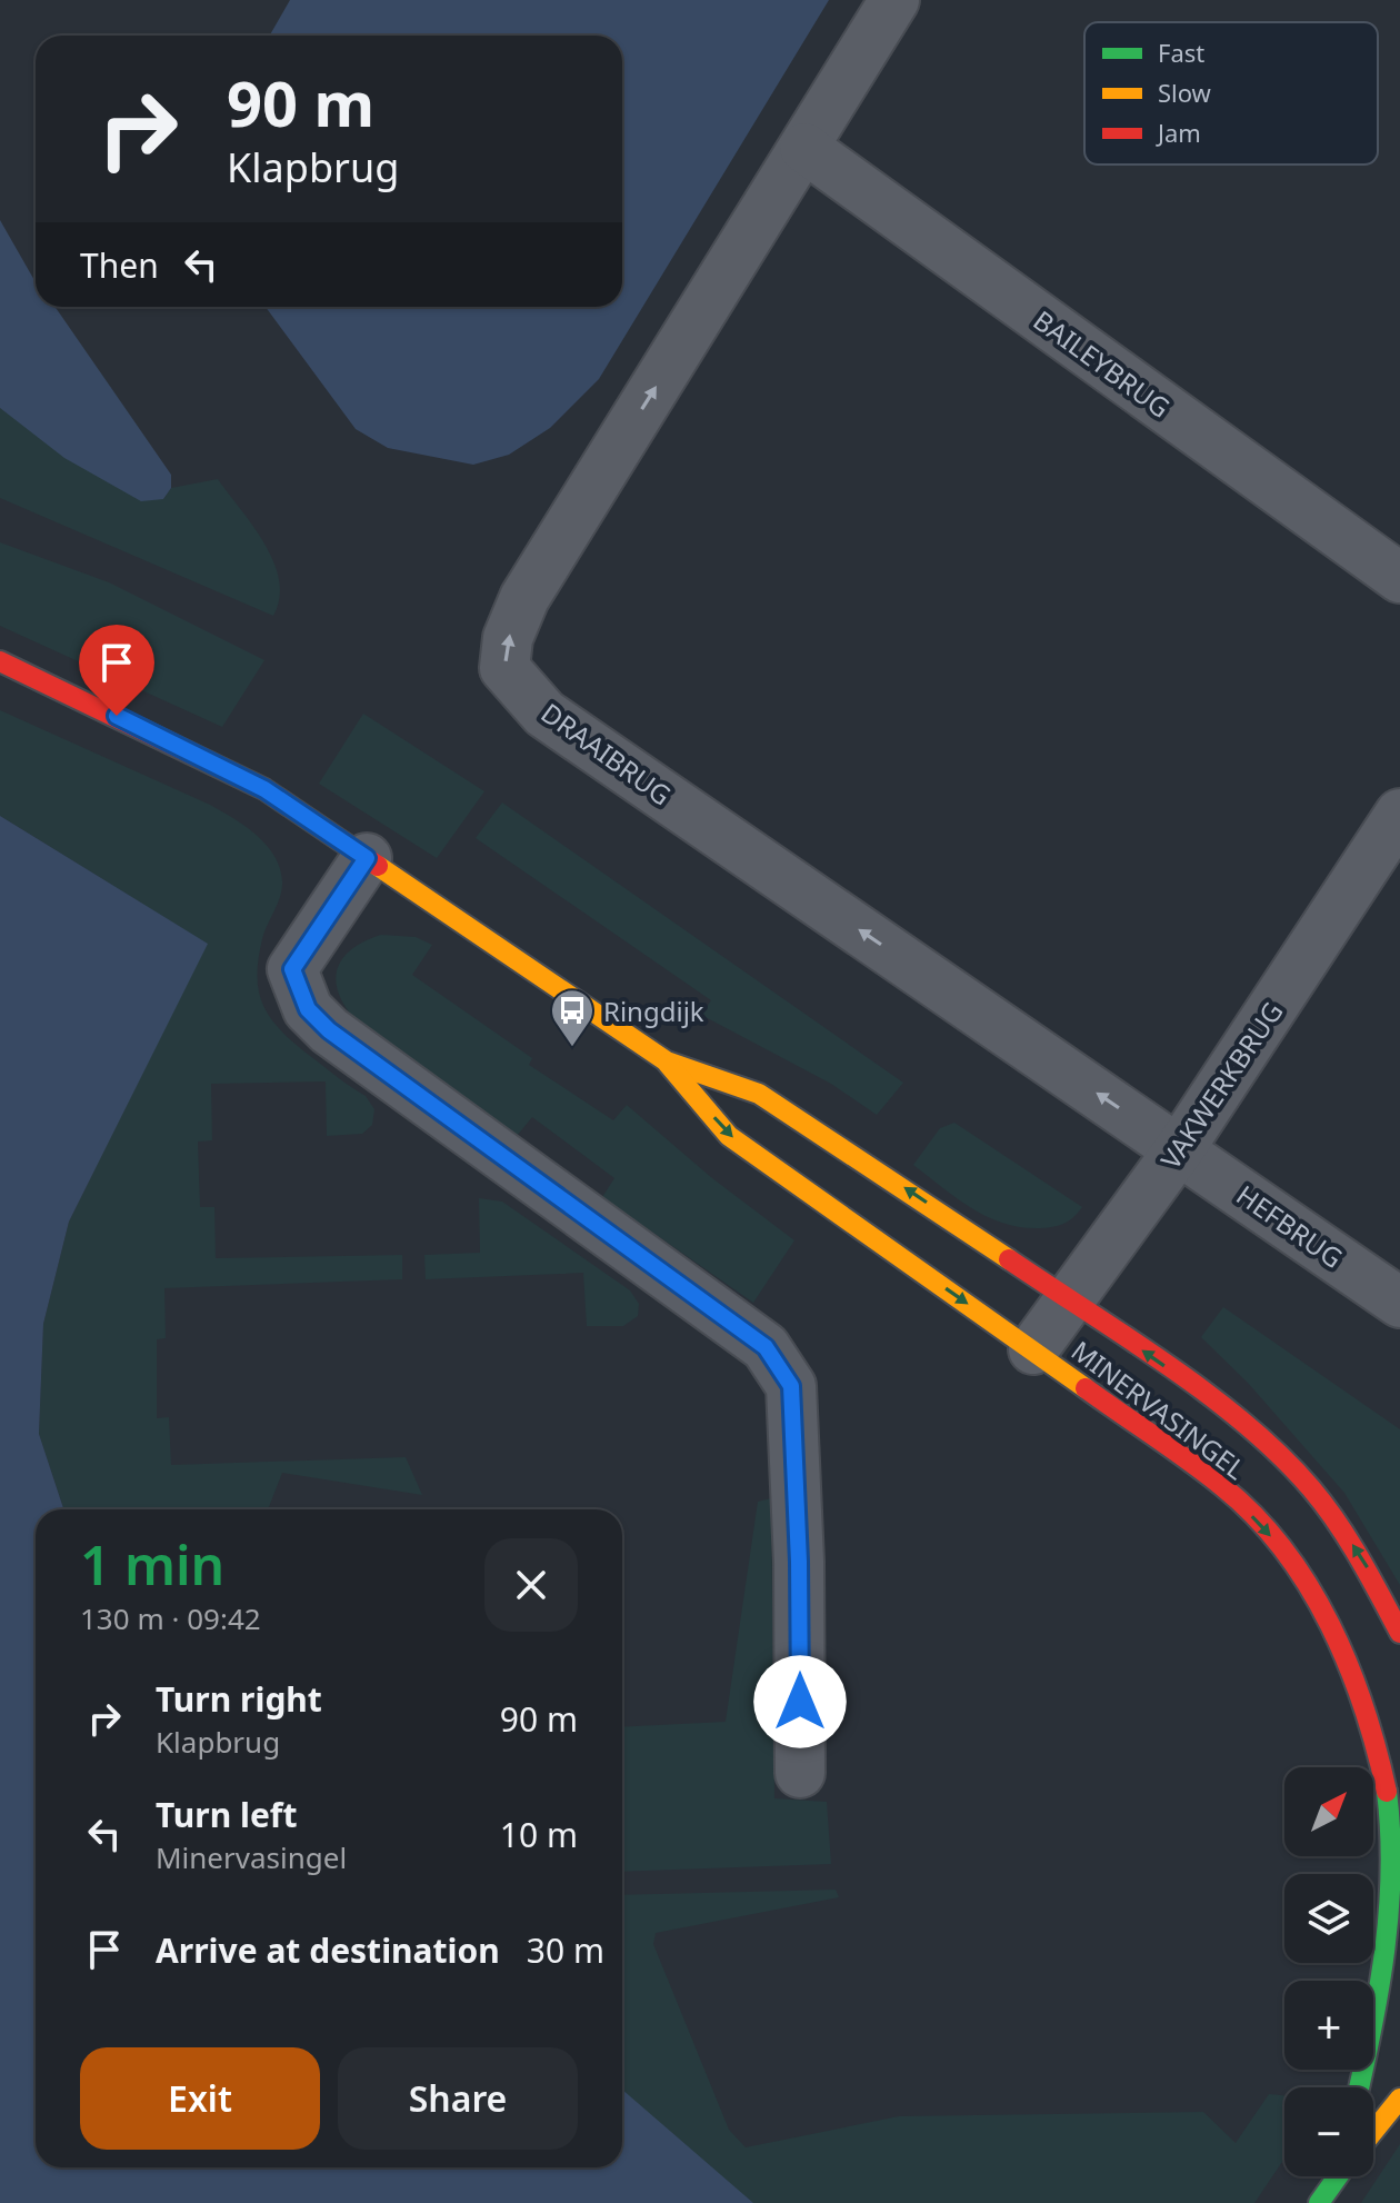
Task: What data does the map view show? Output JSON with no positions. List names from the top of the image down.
{
  "streets": {
    "street": [
      "BAILEYBRUG",
      "DRAAIBRUG",
      "VAKWERKBRUG",
      "HEFBRUG",
      "MINERVASINGEL"
    ]
  },
  "crossings": [
    ["BAILEYBRUG", "DRAAIBRUG"],
    ["DRAAIBRUG", "VAKWERKBRUG"],
    ["DRAAIBRUG", "HEFBRUG"],
    ["VAKWERKBRUG", "HEFBRUG"],
    ["VAKWERKBRUG", "MINERVASINGEL"]
  ],
  "places": {
    "bus stop": ["Ringdijk"]
  },
  "legend": ["Fast", "Slow", "Jam"],
  "north": "top right",
  "page": {
    "turn": ["90 m", "Klapbrug"],
    "then": "Then",
    "heading": ["1 min", "130 m · 09:42"],
    "list": [
      {
        "name": "Turn right",
        "note": "Klapbrug",
        "value": "90 m"
      },
      {
        "name": "Turn left",
        "note": "Minervasingel",
        "value": "10 m"
      },
      {
        "name": "Arrive at destination",
        "value": "30 m"
      }
    ],
    "map_buttons": ["+", "−"],
    "buttons": ["Exit", "Share"]
  }
}
